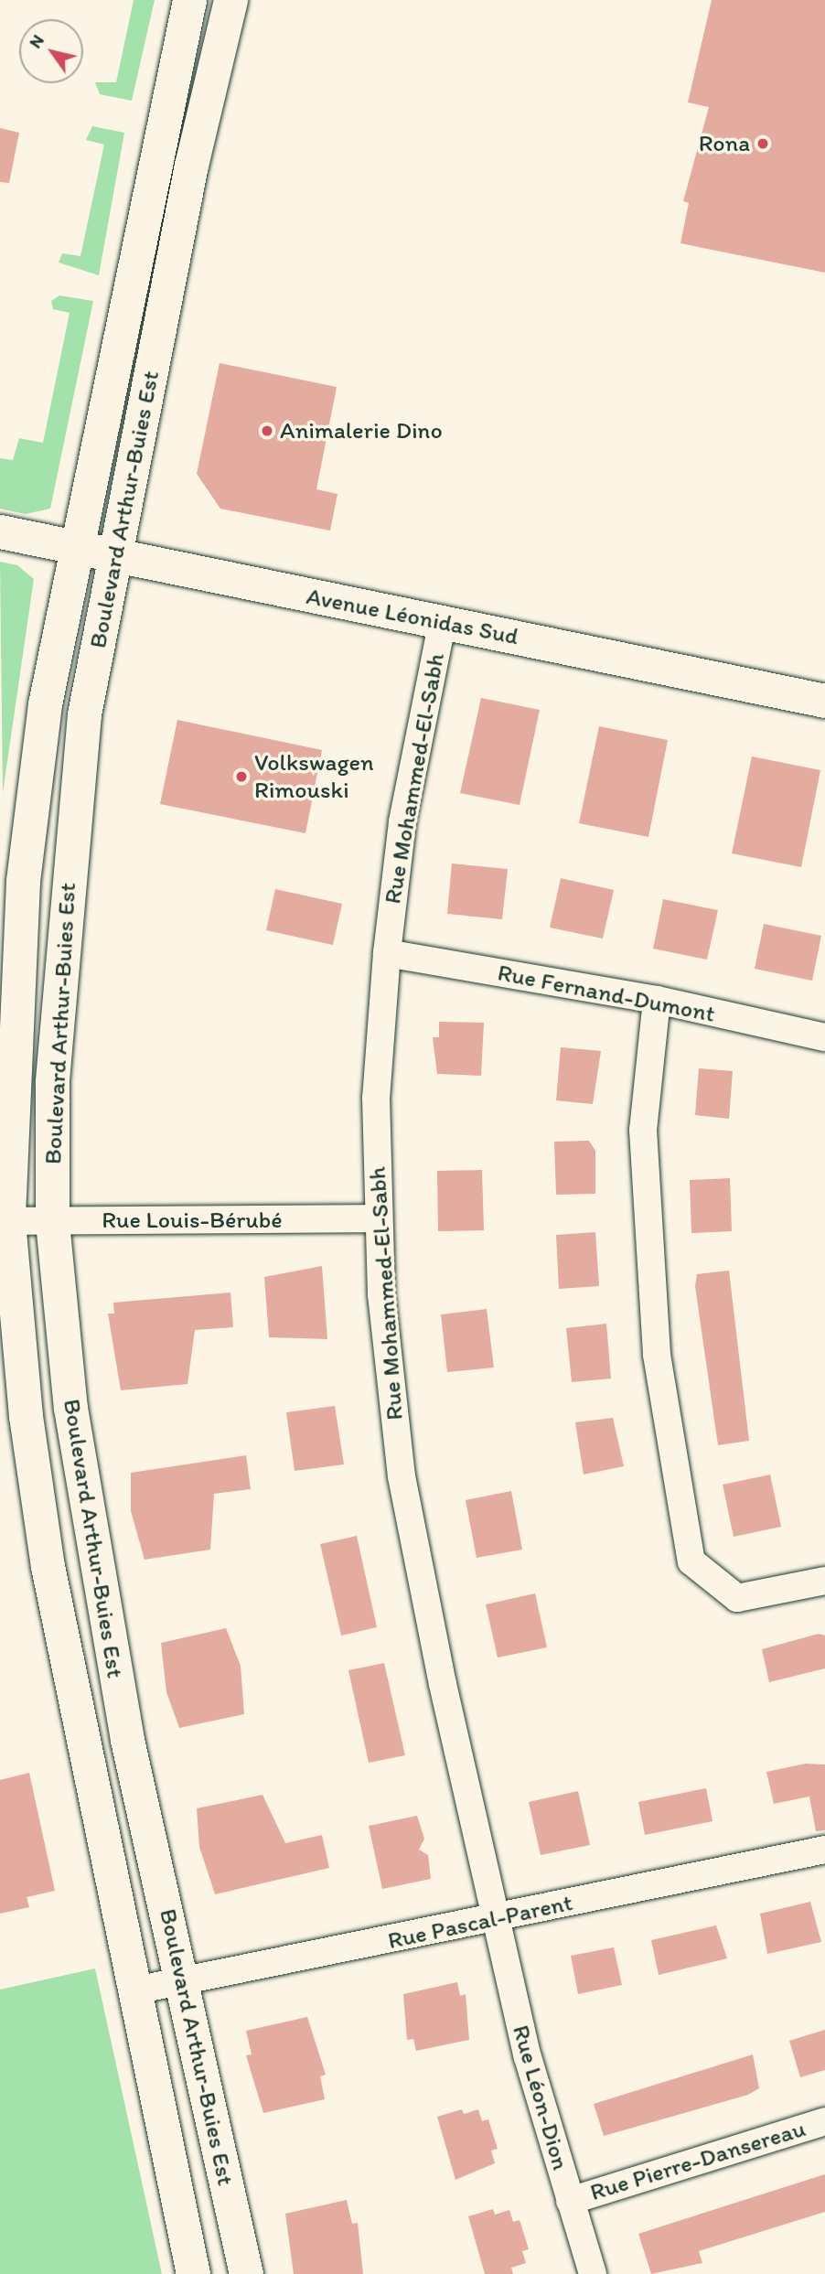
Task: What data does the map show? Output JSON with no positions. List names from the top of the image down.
{
  "streets": {
    "street": [
      "Boulevard Arthur-Buies Est",
      "Avenue Léonidas Sud",
      "Rue Mohammed-El-Sabh",
      "Rue Fernand-Dumont",
      "Rue Louis-Bérubé",
      "Rue Pascal-Parent",
      "Rue Léon-Dion",
      "Rue Pierre-Dansereau"
    ]
  },
  "crossings": [
    ["Boulevard Arthur-Buies Est", "Avenue Léonidas Sud"],
    ["Boulevard Arthur-Buies Est", "Rue Louis-Bérubé"],
    ["Boulevard Arthur-Buies Est", "Rue Pascal-Parent"],
    ["Avenue Léonidas Sud", "Rue Mohammed-El-Sabh"],
    ["Rue Mohammed-El-Sabh", "Rue Fernand-Dumont"],
    ["Rue Mohammed-El-Sabh", "Rue Louis-Bérubé"],
    ["Rue Mohammed-El-Sabh", "Rue Pascal-Parent"],
    ["Rue Mohammed-El-Sabh", "Rue Léon-Dion"],
    ["Rue Pascal-Parent", "Rue Léon-Dion"],
    ["Rue Léon-Dion", "Rue Pierre-Dansereau"]
  ],
  "places": ["Rona", "Animalerie Dino", "Volkswagen Rimouski"],
  "north": "top left"
}
